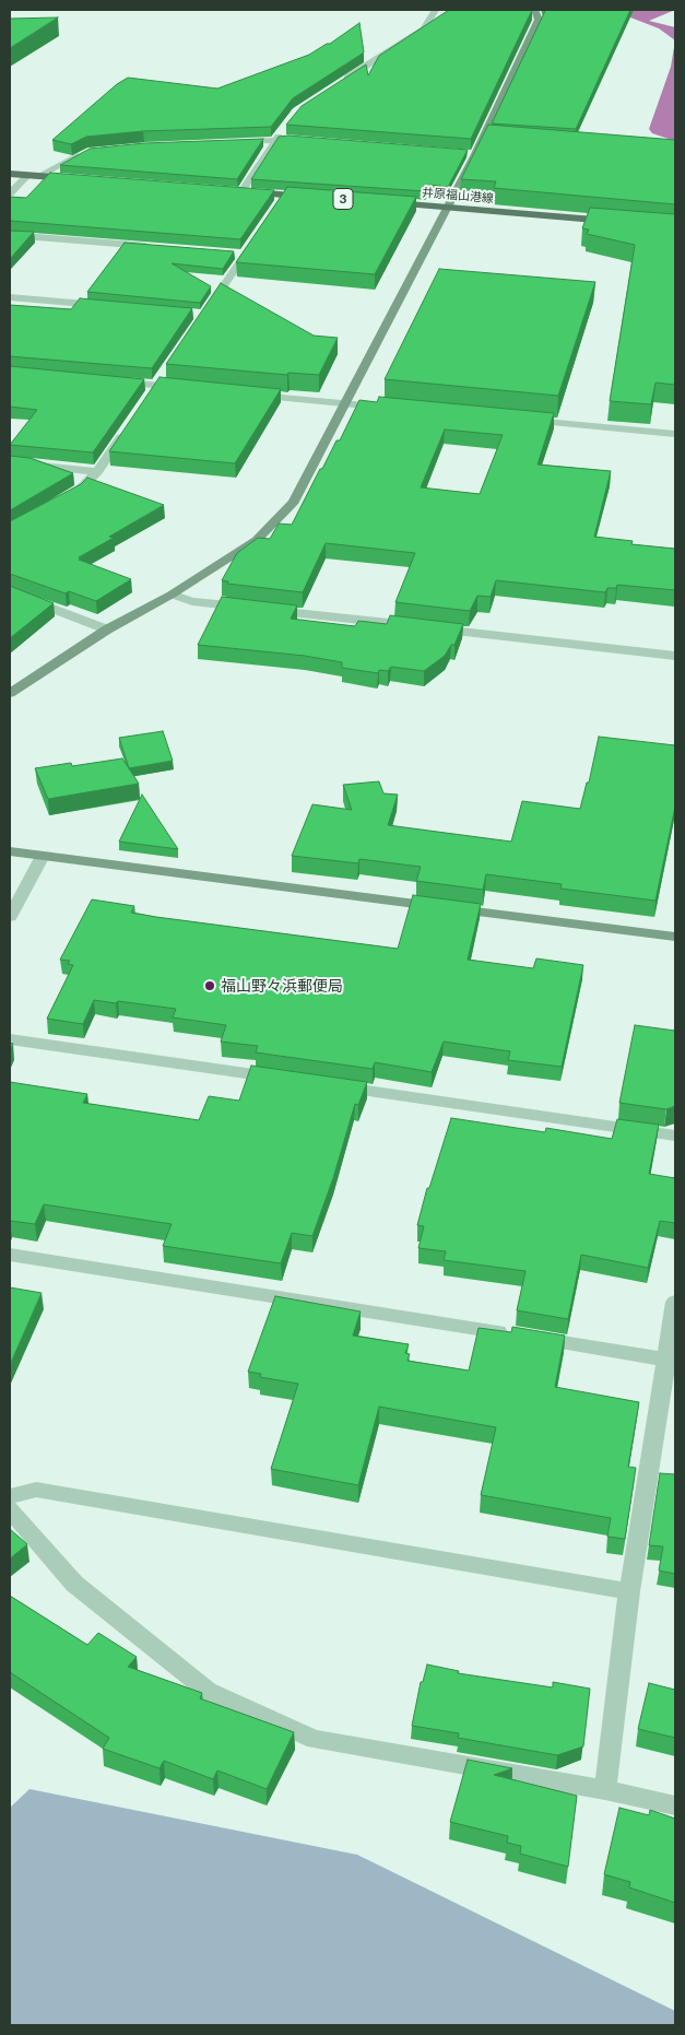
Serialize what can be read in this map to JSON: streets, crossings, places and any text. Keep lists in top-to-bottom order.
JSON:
{
  "streets": {
    "main road": ["井原福山港線", "3"]
  },
  "places": ["福山野々浜郵便局"]
}
